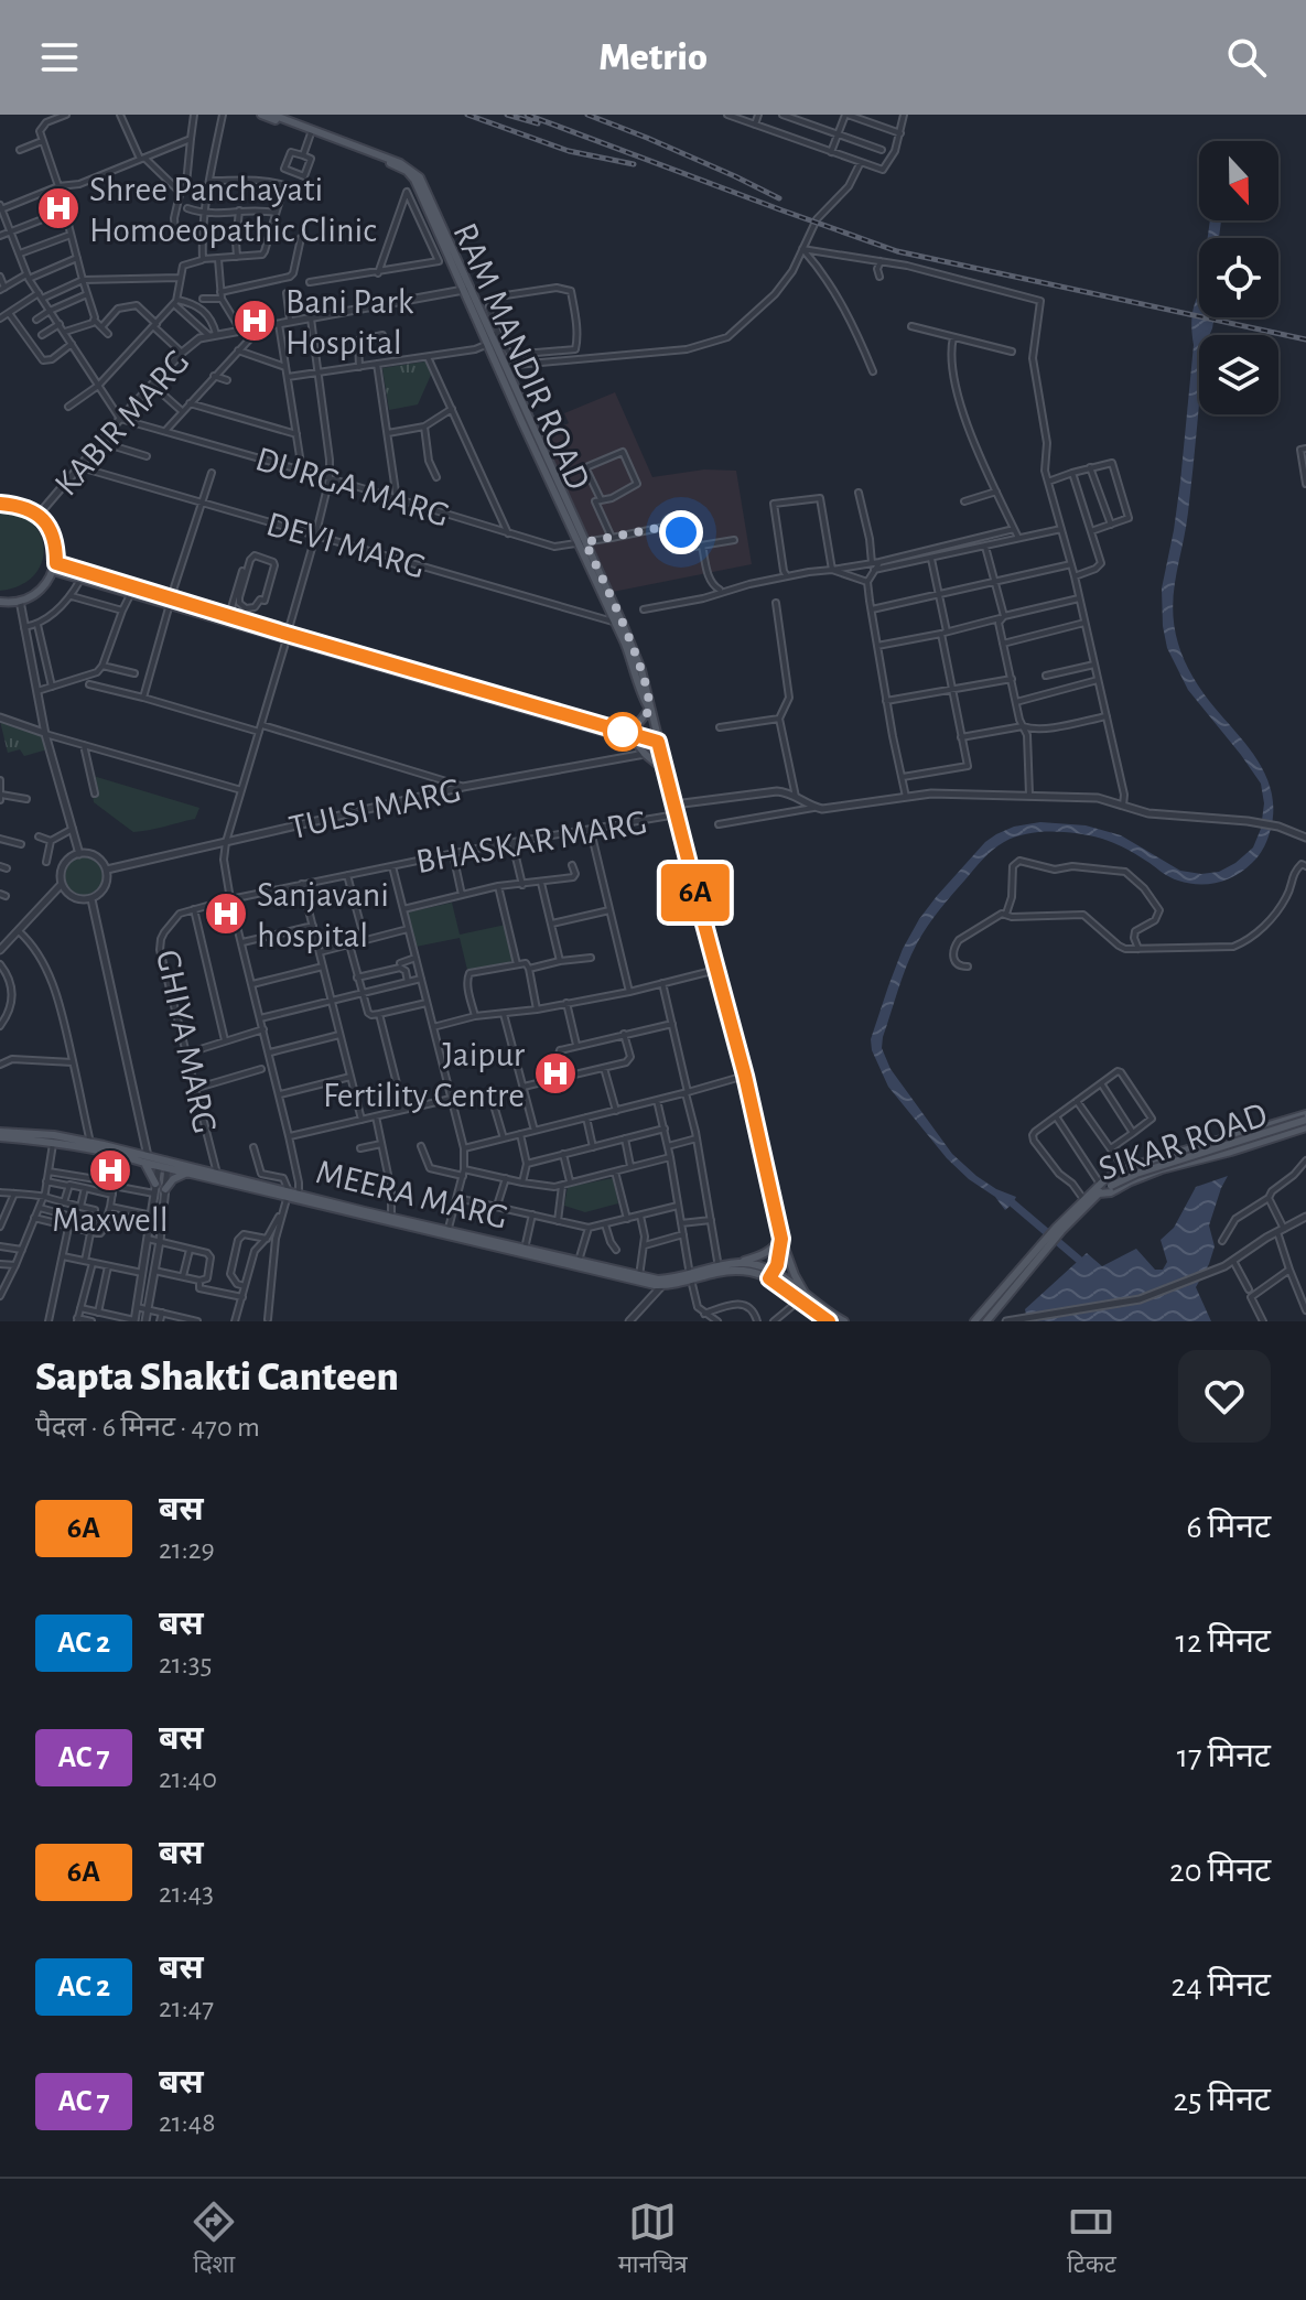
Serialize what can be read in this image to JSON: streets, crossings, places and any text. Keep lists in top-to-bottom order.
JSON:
{
  "streets": {
    "main road": ["RAM MANDIR ROAD", "SIKAR ROAD", "MEERA MARG"],
    "street": [
      "KABIR MARG",
      "DURGA MARG",
      "DEVI MARG",
      "TULSI MARG",
      "BHASKAR MARG",
      "GHIYA MARG"
    ]
  },
  "crossings": [
    ["RAM MANDIR ROAD", "KABIR MARG"],
    ["KABIR MARG", "DURGA MARG"],
    ["KABIR MARG", "DEVI MARG"],
    ["BHASKAR MARG", "GHIYA MARG"],
    ["GHIYA MARG", "MEERA MARG"]
  ],
  "places": {
    "hospital": [
      "Shree Panchayati Homoeopathic Clinic",
      "Bani Park Hospital",
      "Sanjavani hospital",
      "Jaipur Fertility Centre",
      "Maxwell"
    ]
  },
  "lines": ["bus line 6A"],
  "north": "bottom",
  "page": {
    "header": "Metrio",
    "on_map": "6A",
    "heading": ["Sapta Shakti Canteen", "पैदल · 6 मिनट · 470 m"],
    "list": [
      {
        "mark": "6A",
        "name": "बस",
        "note": "21:29",
        "value": "6 मिनट"
      },
      {
        "mark": "AC 2",
        "name": "बस",
        "note": "21:35",
        "value": "12 मिनट"
      },
      {
        "mark": "AC 7",
        "name": "बस",
        "note": "21:40",
        "value": "17 मिनट"
      },
      {
        "mark": "6A",
        "name": "बस",
        "note": "21:43",
        "value": "20 मिनट"
      },
      {
        "mark": "AC 2",
        "name": "बस",
        "note": "21:47",
        "value": "24 मिनट"
      },
      {
        "mark": "AC 7",
        "name": "बस",
        "note": "21:48",
        "value": "25 मिनट"
      }
    ],
    "tabs": ["दिशा", "मानचित्र", "टिकट"]
  }
}
